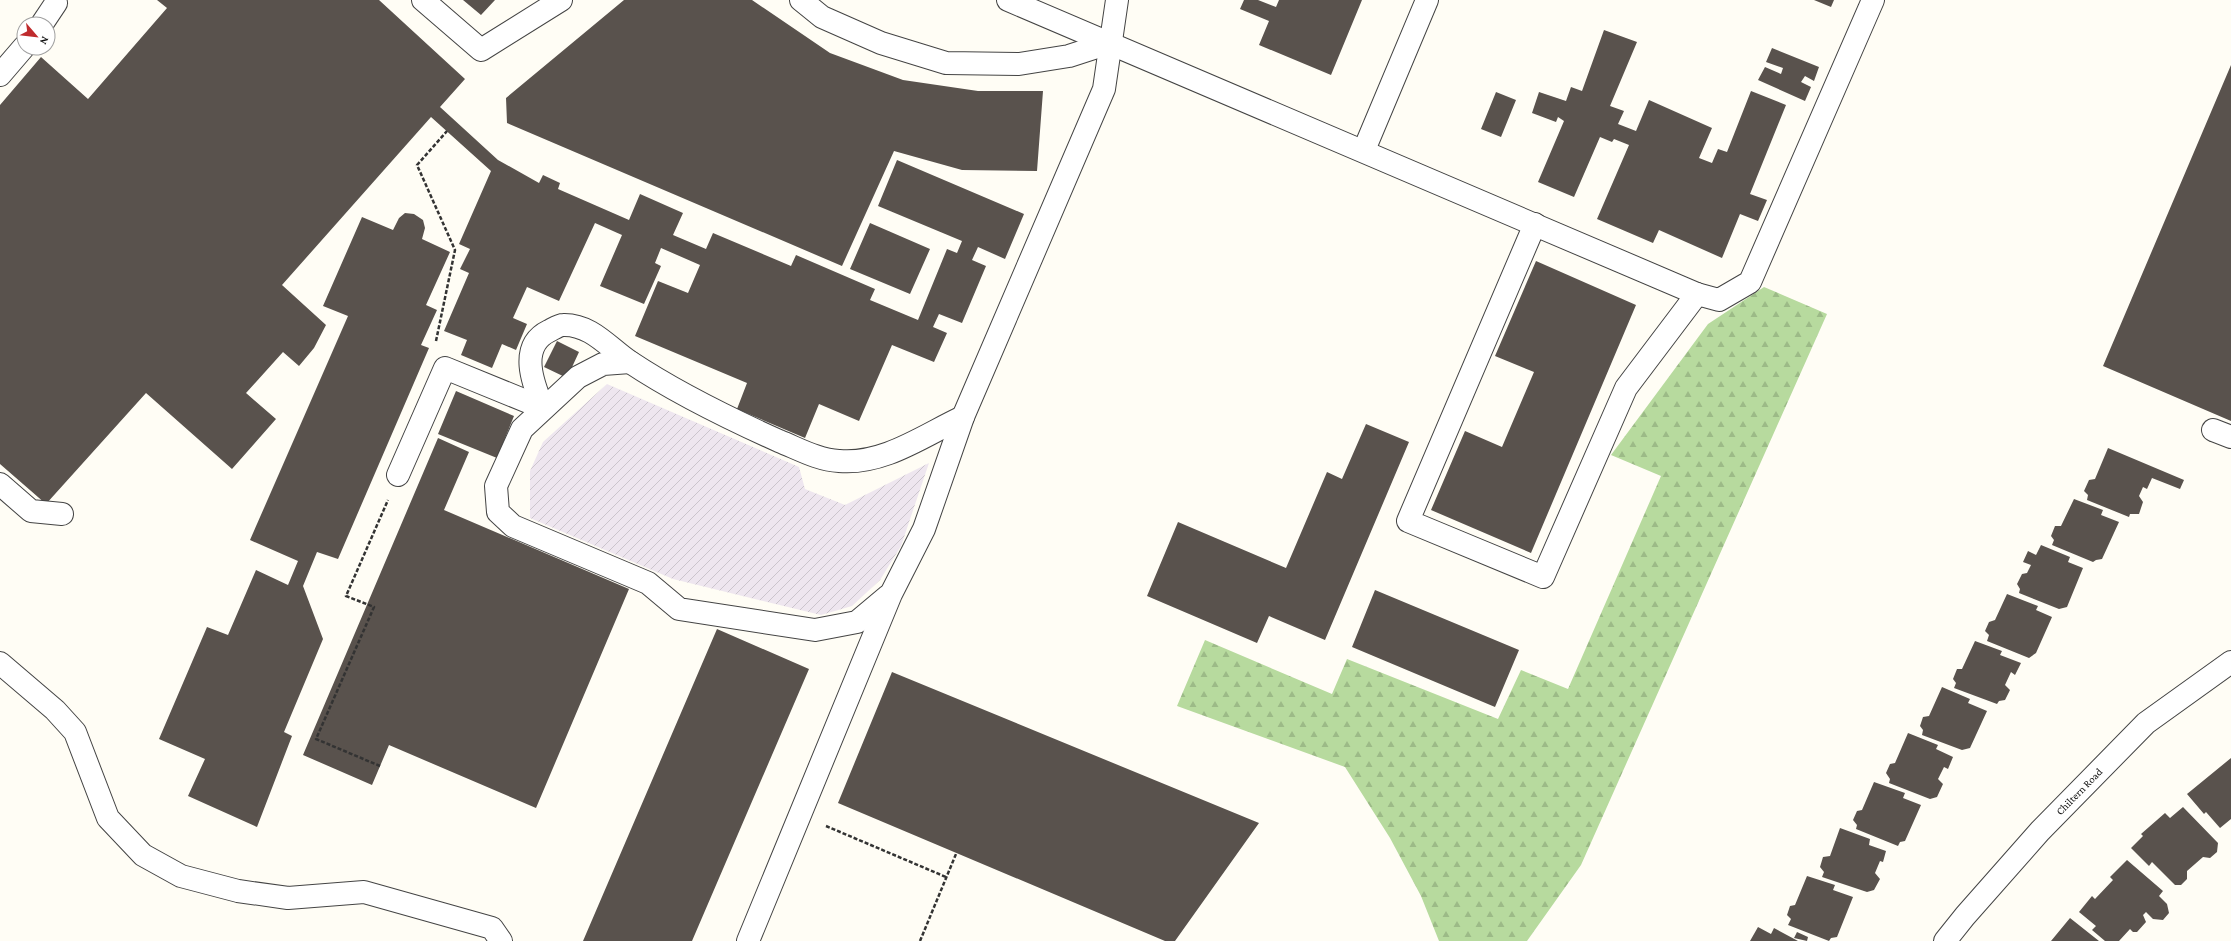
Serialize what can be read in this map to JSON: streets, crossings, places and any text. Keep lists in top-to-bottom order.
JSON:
{
  "streets": {
    "street": ["Chiltern Road"]
  },
  "north": "bottom right"
}
